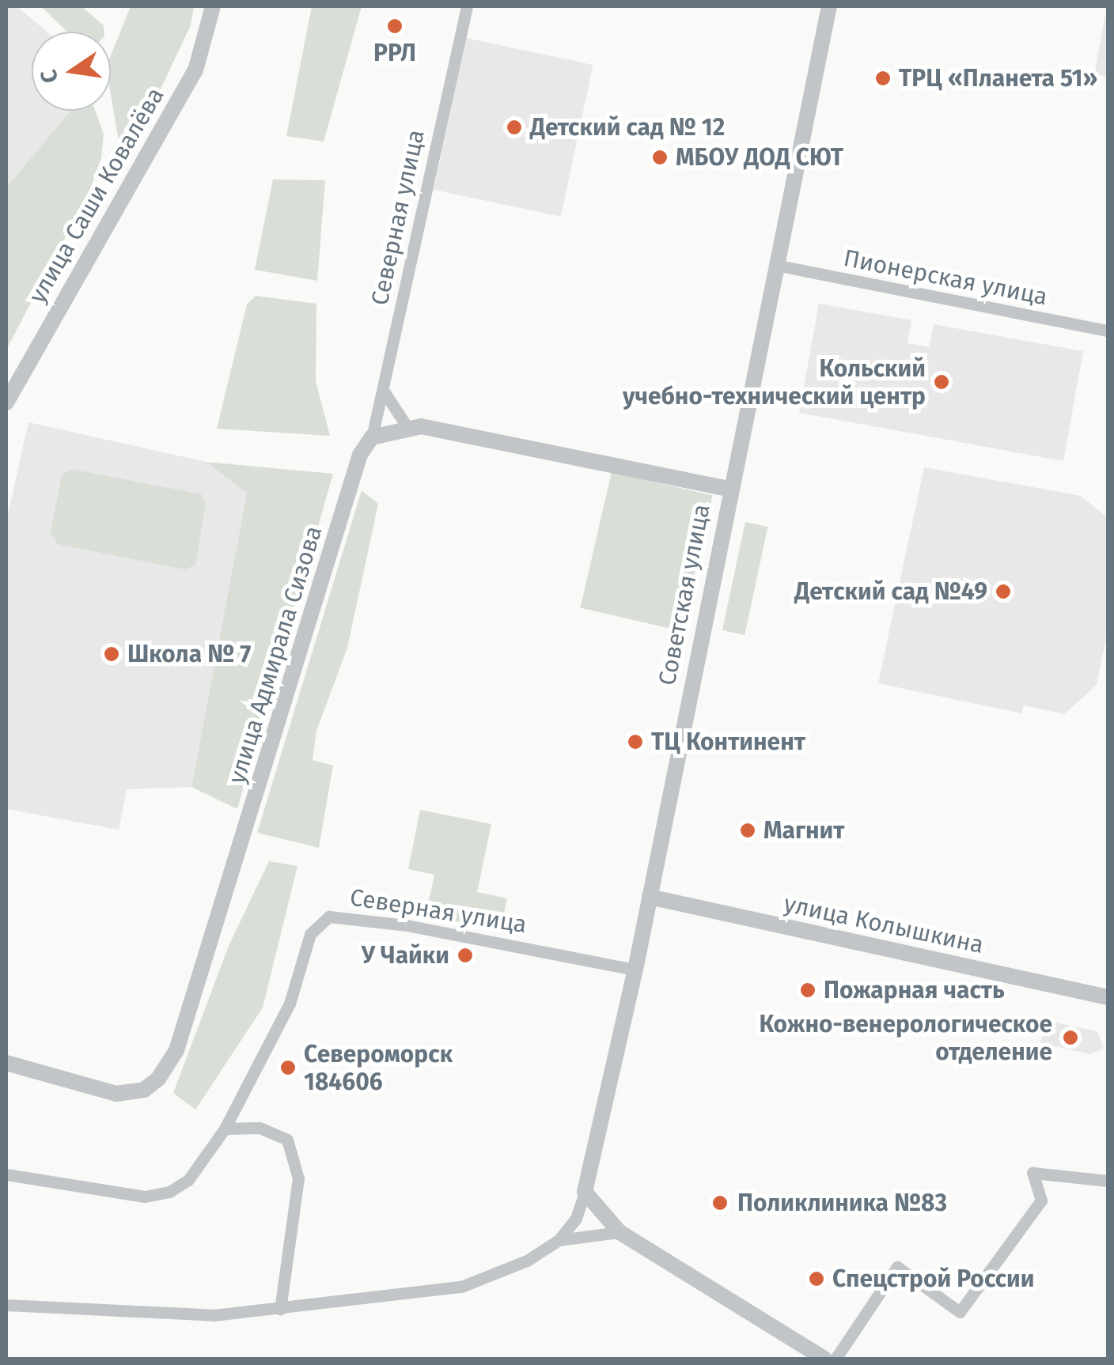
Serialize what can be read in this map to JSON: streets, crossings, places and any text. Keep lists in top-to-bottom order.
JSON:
{
  "streets": {
    "street": [
      "улица Саши Ковалёва",
      "Северная улица",
      "Пионерская улица",
      "Советская улица",
      "улица Адмирала Сизова",
      "улица Колышкина"
    ]
  },
  "crossings": [
    ["Северная улица", "Советская улица"],
    ["Северная улица", "улица Адмирала Сизова"],
    ["Пионерская улица", "Советская улица"],
    ["Советская улица", "улица Колышкина"]
  ],
  "places": [
    "РРЛ",
    "ТРЦ «Планета 51»",
    "Детский сад № 12",
    "МБОУ ДОД СЮТ",
    "Кольский учебно-технический центр",
    "Детcкий сад №49",
    "Школа № 7",
    "ТЦ Континент",
    "Магнит",
    "У Чайки",
    "Пожарная часть",
    "Кожно-венерологическое отделение",
    "Североморск 184606",
    "Поликлиника №83",
    "Спецстрой России"
  ],
  "north": "left"
}
